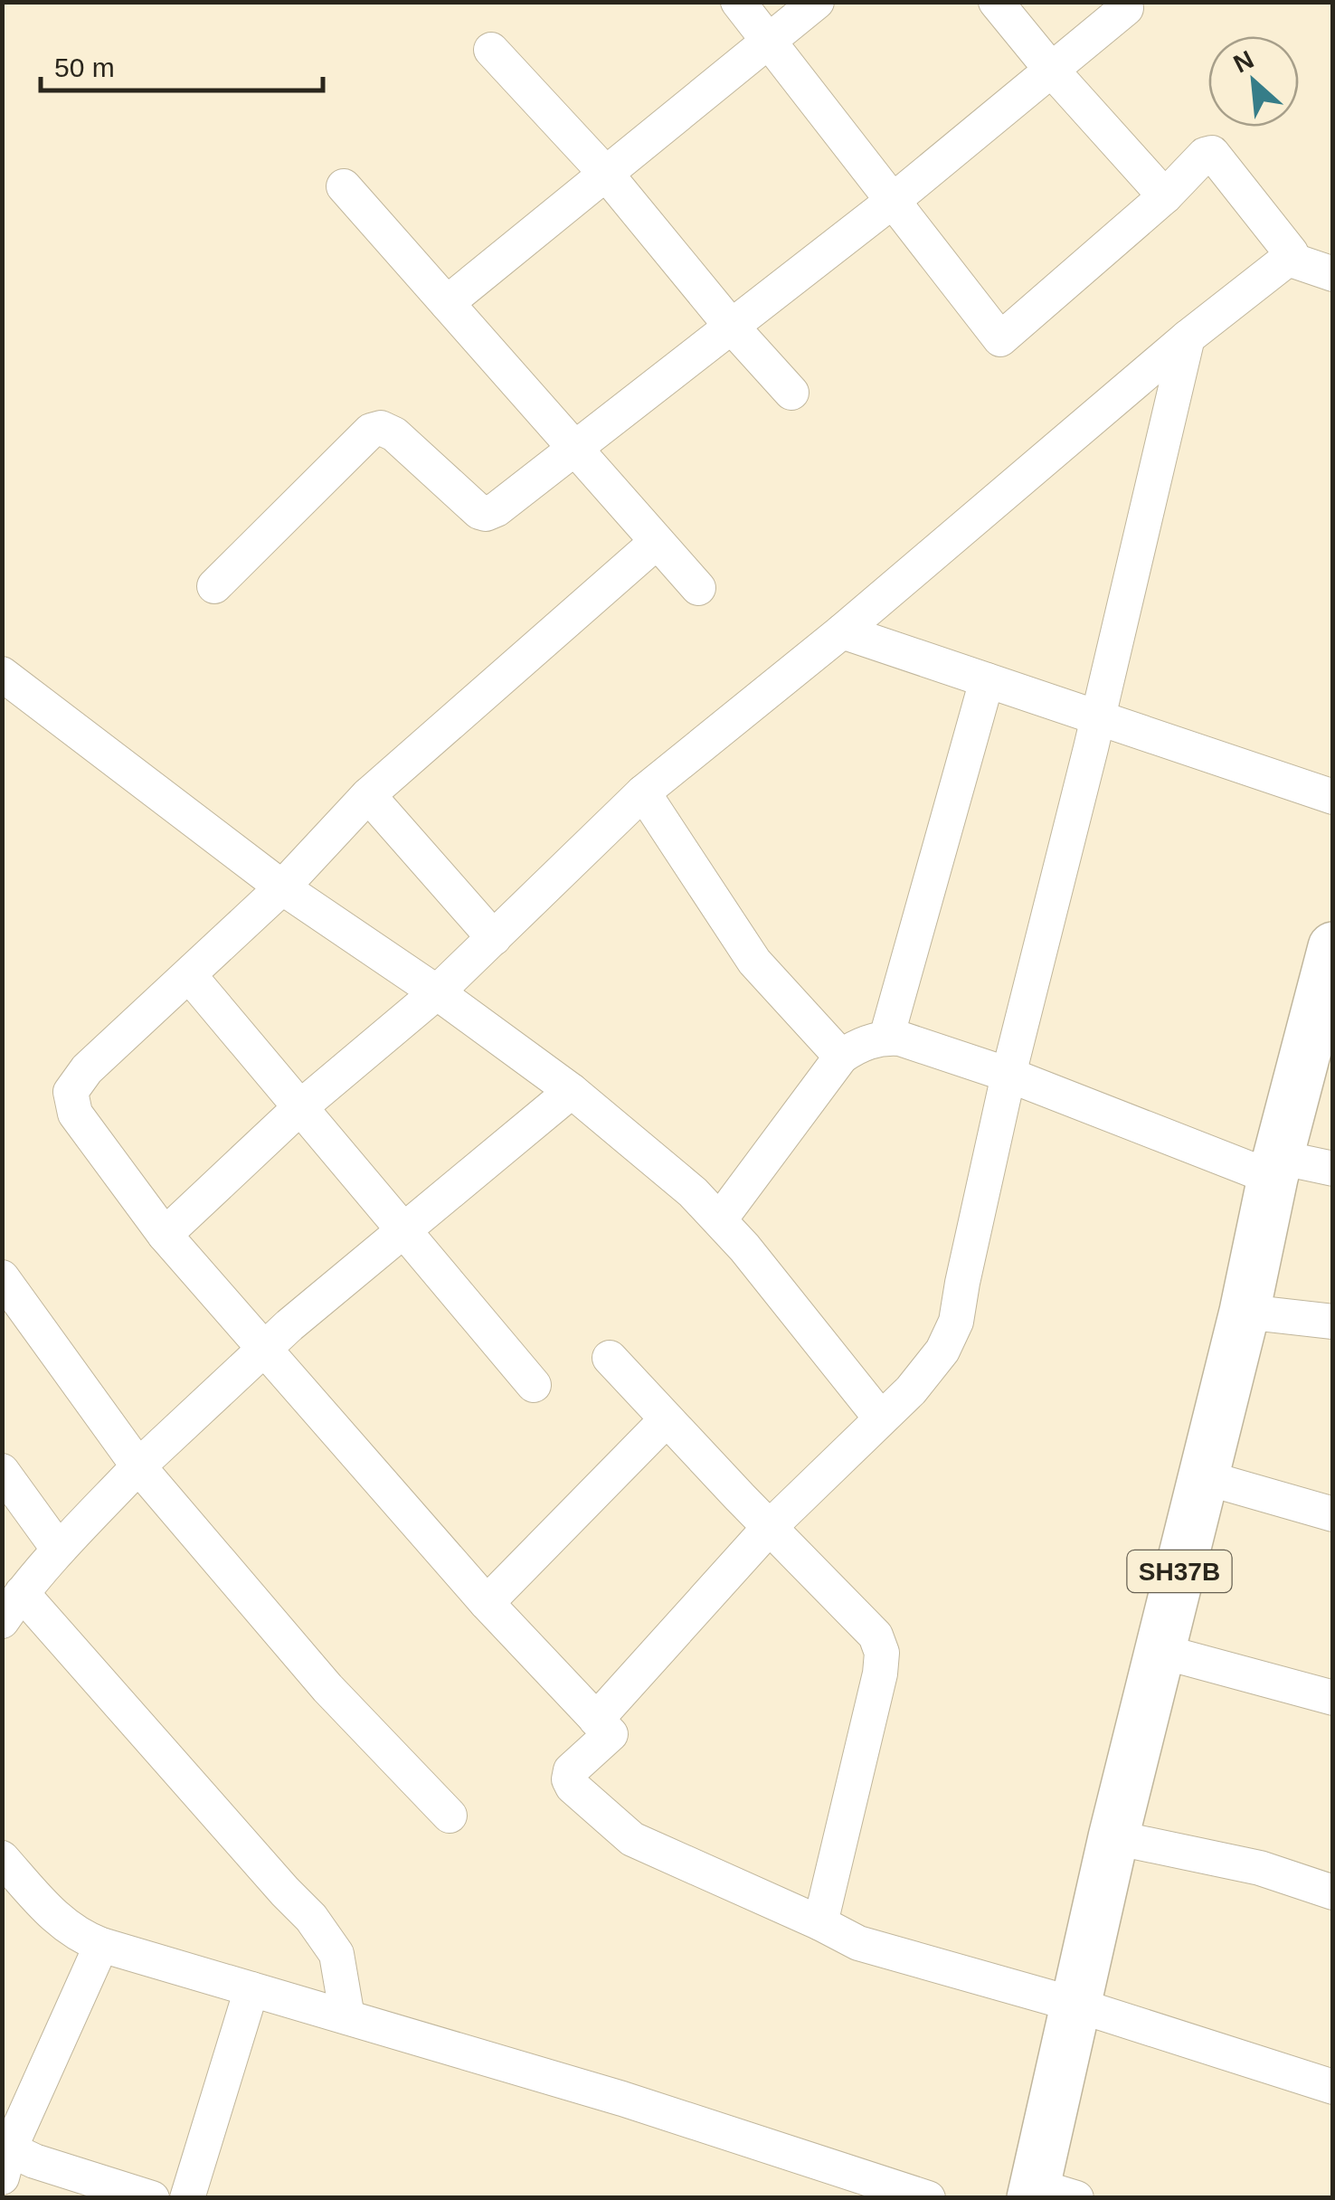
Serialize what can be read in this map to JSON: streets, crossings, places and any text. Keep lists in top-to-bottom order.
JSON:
{
  "streets": {
    "main road": ["SH37B"]
  },
  "scale_bar": "50 m",
  "north": "top left"
}
